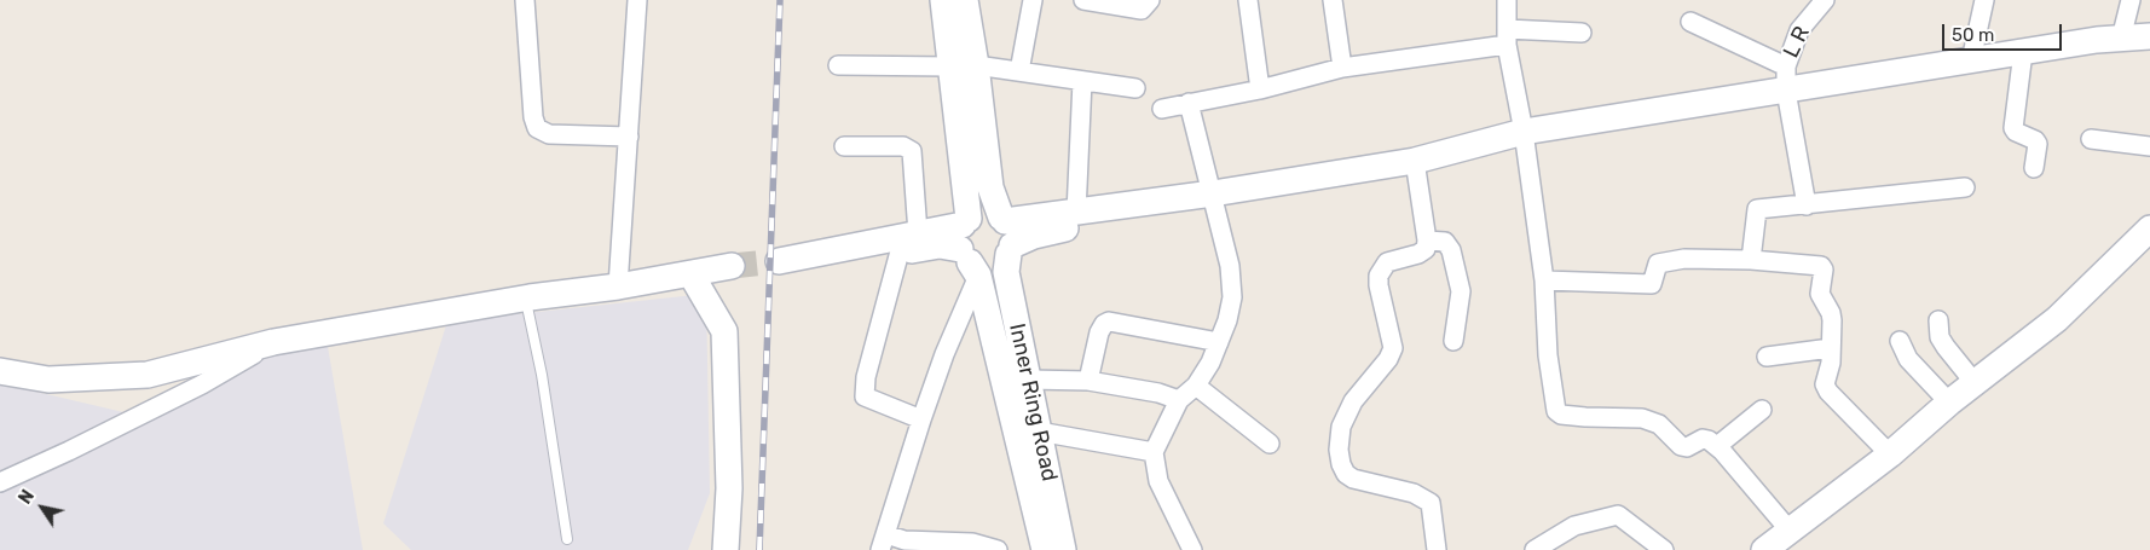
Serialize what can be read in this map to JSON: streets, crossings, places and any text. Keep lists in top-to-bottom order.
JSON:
{
  "streets": {
    "street": ["L R", "Inner Ring Road"]
  },
  "scale_bar": "50 m",
  "north": "top left"
}
